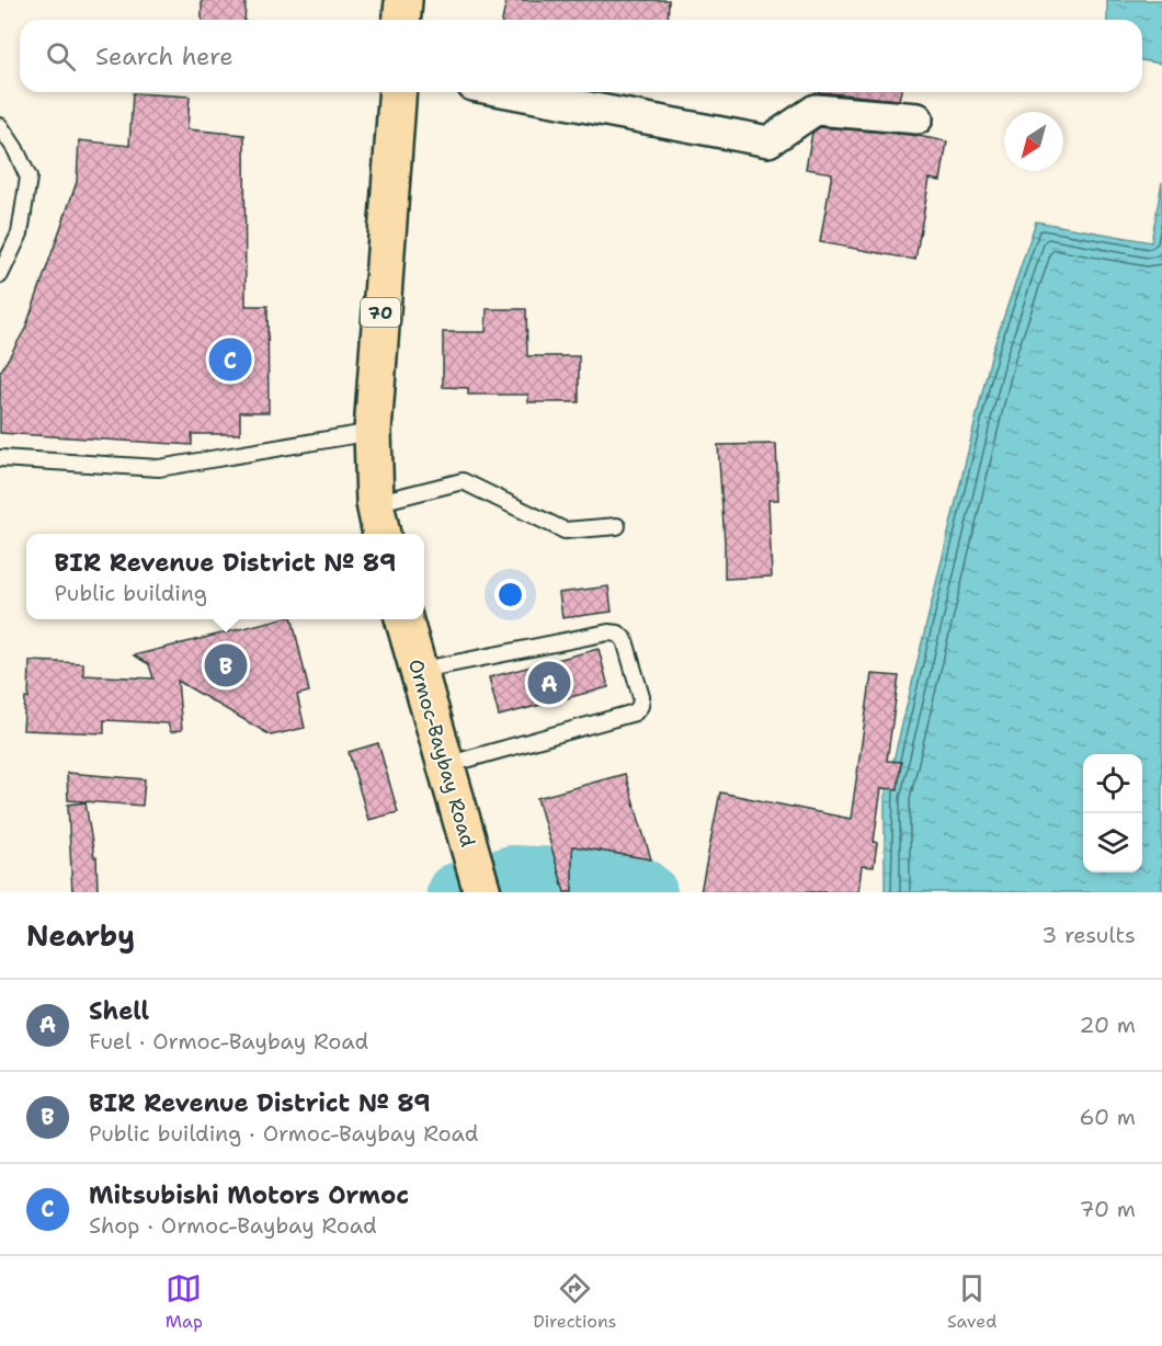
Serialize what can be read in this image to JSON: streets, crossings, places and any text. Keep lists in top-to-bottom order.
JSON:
{
  "streets": {
    "highway": ["70", "Ormoc-Baybay Road"]
  },
  "north": "bottom left",
  "page": {
    "search": "Search here",
    "pins": ["C", "B", "A"],
    "popup": ["BIR Revenue District № 89", "Public building"],
    "heading": ["Nearby", "3 results"],
    "list": [
      {
        "mark": "A",
        "name": "Shell",
        "note": "Fuel · Ormoc-Baybay Road",
        "value": "20 m"
      },
      {
        "mark": "B",
        "name": "BIR Revenue District № 89",
        "note": "Public building · Ormoc-Baybay Road",
        "value": "60 m"
      },
      {
        "mark": "C",
        "name": "Mitsubishi Motors Ormoc",
        "note": "Shop · Ormoc-Baybay Road",
        "value": "70 m"
      }
    ],
    "nav": ["Map", "Directions", "Saved"]
  }
}
